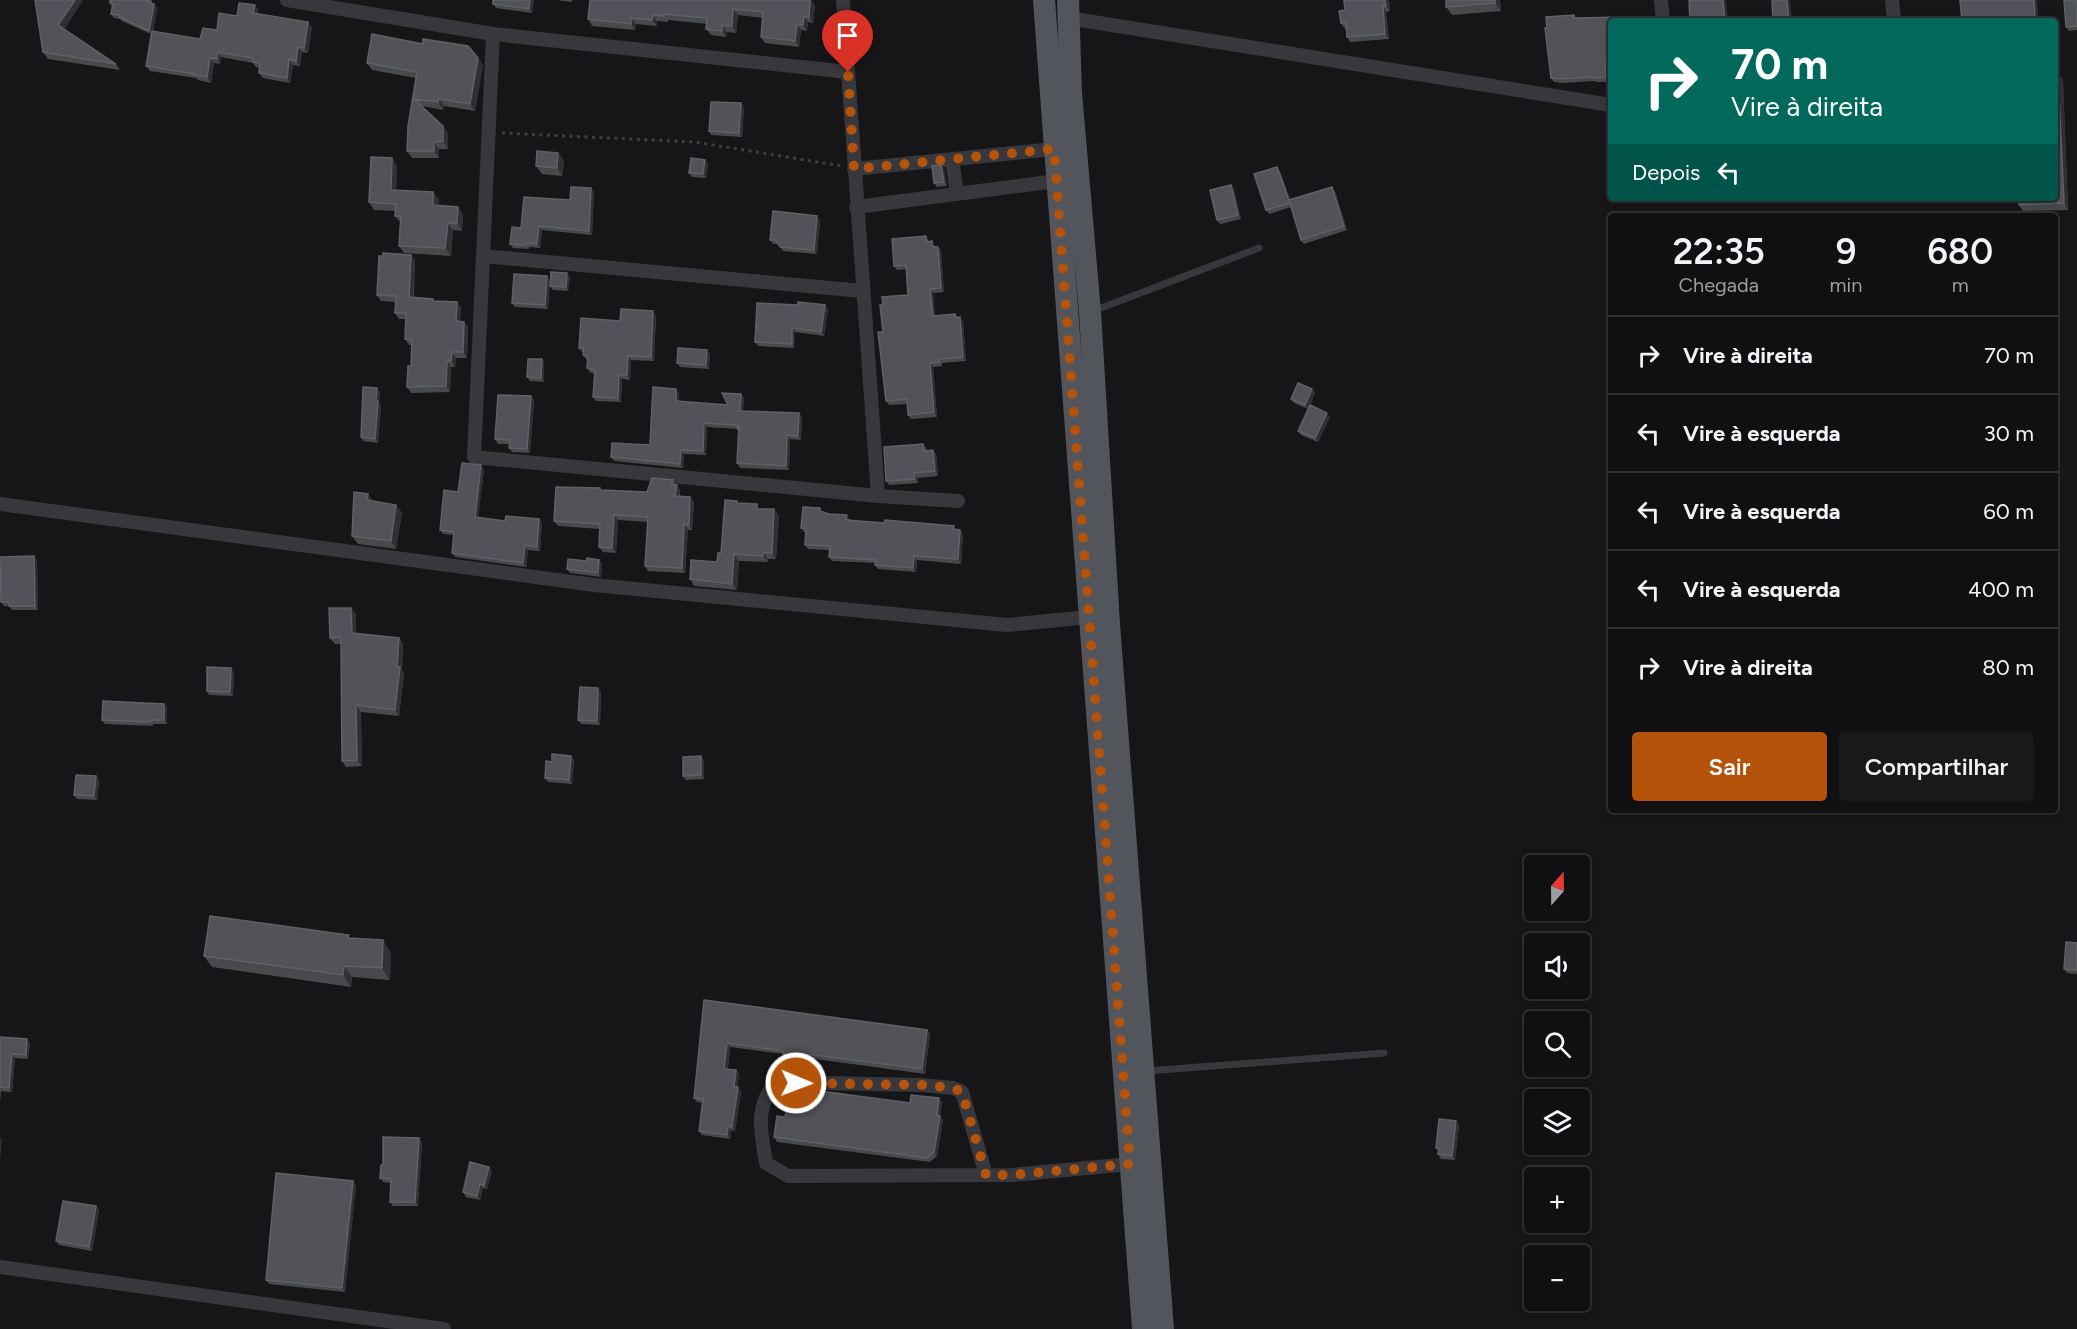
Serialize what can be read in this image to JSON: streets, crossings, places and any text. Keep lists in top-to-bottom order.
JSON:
{
  "north": "top",
  "page": {
    "turn": ["70 m", "Vire à direita"],
    "then": "Depois",
    "eta": [
      "22:35",
      "Chegada",
      "9",
      "min",
      "680",
      "m"
    ],
    "list": [
      {
        "name": "Vire à direita",
        "value": "70 m"
      },
      {
        "name": "Vire à esquerda",
        "value": "30 m"
      },
      {
        "name": "Vire à esquerda",
        "value": "60 m"
      },
      {
        "name": "Vire à esquerda",
        "value": "400 m"
      },
      {
        "name": "Vire à direita",
        "value": "80 m"
      }
    ],
    "buttons": ["Sair", "Compartilhar"],
    "map_buttons": ["+", "−"]
  }
}
